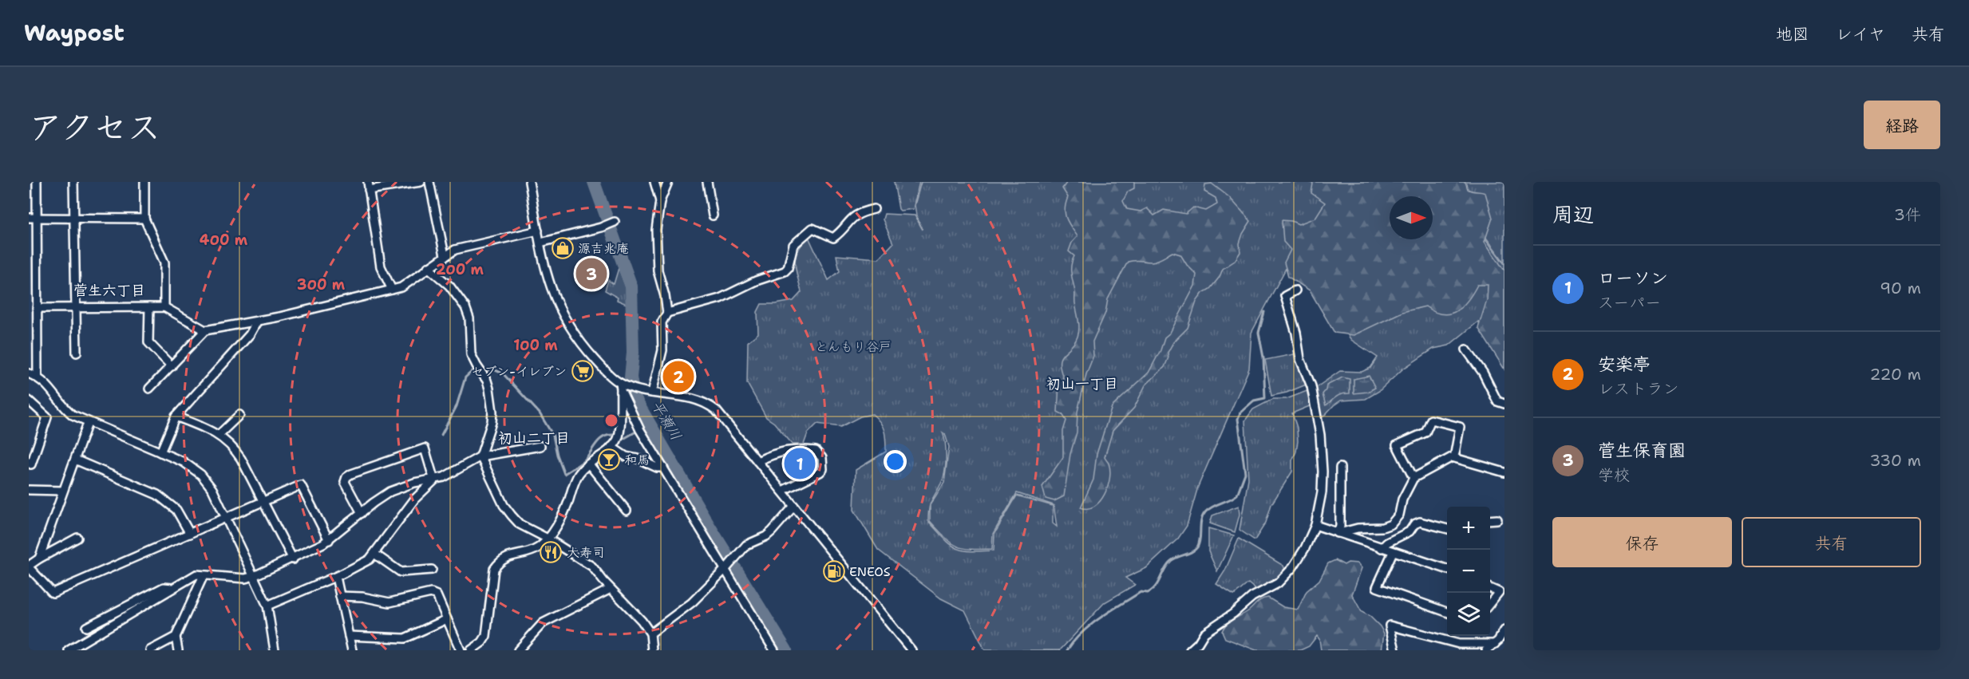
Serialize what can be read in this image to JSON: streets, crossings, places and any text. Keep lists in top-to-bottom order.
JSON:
{
  "districts": ["菅生六丁目", "初山一丁目", "初山二丁目"],
  "water": ["平瀬川"],
  "parks": ["とんもり谷戸"],
  "places": {
    "shop": ["源吉兆庵"],
    "supermarket": ["セブン-イレブン"],
    "bar": ["和馬"],
    "restaurant": ["大寿司"],
    "fuel station": ["ENEOS"]
  },
  "north": "right",
  "page": {
    "header": "Waypost",
    "nav": ["地図", "レイヤ", "共有"],
    "title": "アクセス",
    "buttons": [
      "経路",
      ["保存", "共有"]
    ],
    "heading": ["周辺", "3件"],
    "list": [
      {
        "mark": "1",
        "name": "ローソン",
        "note": "スーパー",
        "value": "90 m"
      },
      {
        "mark": "2",
        "name": "安楽亭",
        "note": "レストラン",
        "value": "220 m"
      },
      {
        "mark": "3",
        "name": "菅生保育園",
        "note": "学校",
        "value": "330 m"
      }
    ],
    "pins": ["3", "2", "1"],
    "map_buttons": ["+", "−"]
  },
  "rings": [
    "400 m",
    "200 m",
    "300 m",
    "100 m"
  ]
}
